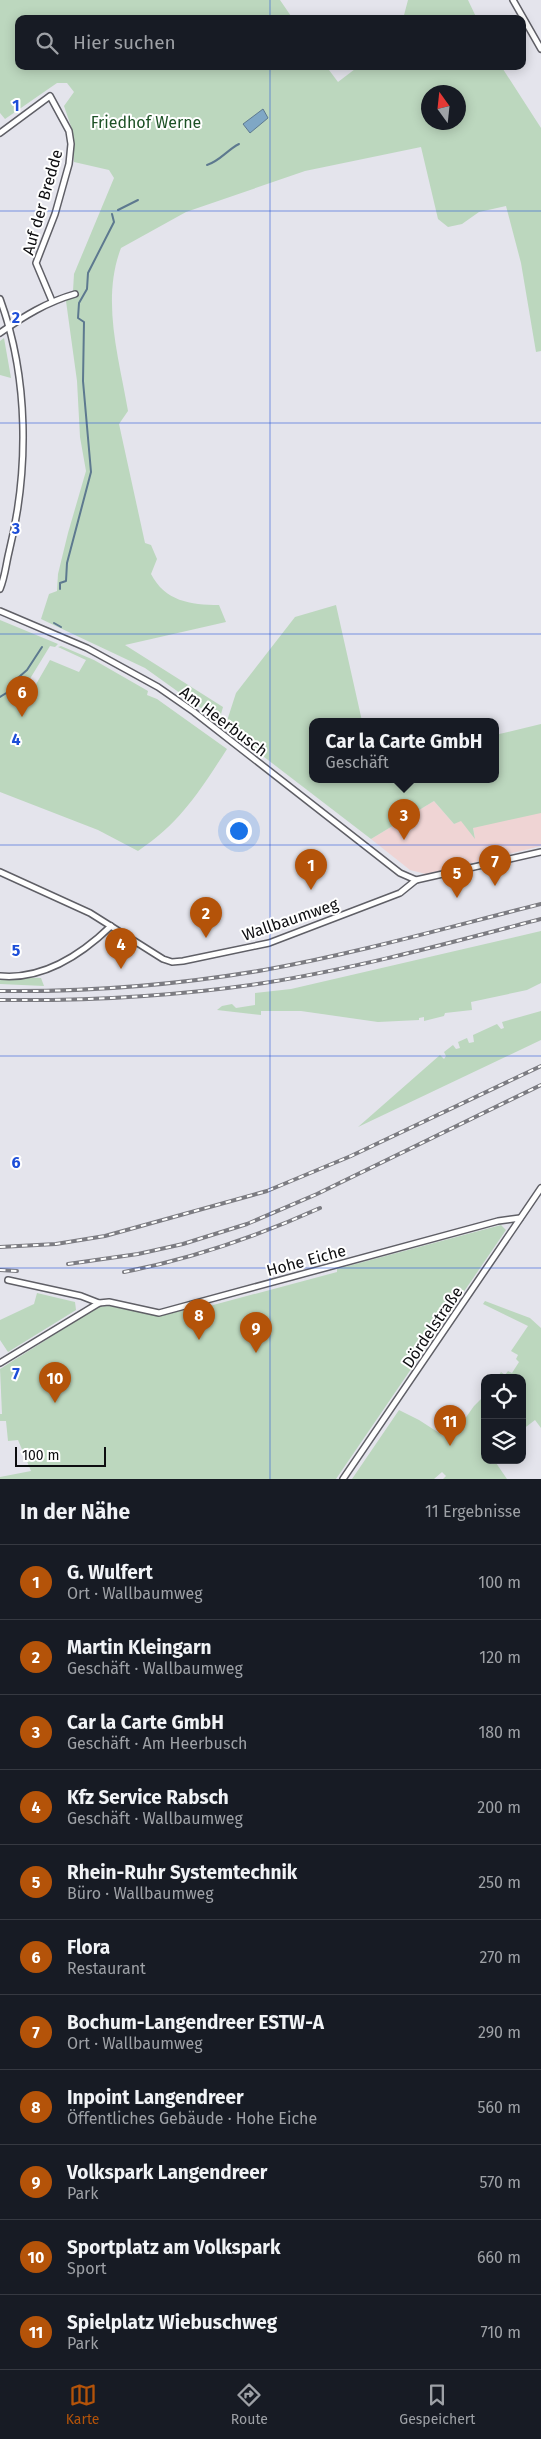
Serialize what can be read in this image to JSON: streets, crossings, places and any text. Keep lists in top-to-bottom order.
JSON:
{
  "streets": {
    "street": [
      "Auf der Bredde",
      "Am Heerbusch",
      "Wallbaumweg",
      "Hohe Eiche",
      "Dördelstraße"
    ]
  },
  "crossings": [
    ["Am Heerbusch", "Wallbaumweg"],
    ["Hohe Eiche", "Dördelstraße"]
  ],
  "parks": ["Friedhof Werne"],
  "scale_bar": "100 m",
  "north": "top",
  "page": {
    "search": "Hier suchen",
    "pins": [
      "6",
      "3",
      "7",
      "1",
      "5",
      "2",
      "4",
      "8",
      "9",
      "10",
      "11"
    ],
    "popup": ["Car la Carte GmbH", "Geschäft"],
    "scale": "100 m",
    "heading": ["In der Nähe", "11 Ergebnisse"],
    "list": [
      {
        "mark": "1",
        "name": "G. Wulfert",
        "note": "Ort · Wallbaumweg",
        "value": "100 m"
      },
      {
        "mark": "2",
        "name": "Martin Kleingarn",
        "note": "Geschäft · Wallbaumweg",
        "value": "120 m"
      },
      {
        "mark": "3",
        "name": "Car la Carte GmbH",
        "note": "Geschäft · Am Heerbusch",
        "value": "180 m"
      },
      {
        "mark": "4",
        "name": "Kfz Service Rabsch",
        "note": "Geschäft · Wallbaumweg",
        "value": "200 m"
      },
      {
        "mark": "5",
        "name": "Rhein-Ruhr Systemtechnik",
        "note": "Büro · Wallbaumweg",
        "value": "250 m"
      },
      {
        "mark": "6",
        "name": "Flora",
        "note": "Restaurant",
        "value": "270 m"
      },
      {
        "mark": "7",
        "name": "Bochum-Langendreer ESTW-A",
        "note": "Ort · Wallbaumweg",
        "value": "290 m"
      },
      {
        "mark": "8",
        "name": "Inpoint Langendreer",
        "note": "Öffentliches Gebäude · Hohe Eiche",
        "value": "560 m"
      },
      {
        "mark": "9",
        "name": "Volkspark Langendreer",
        "note": "Park",
        "value": "570 m"
      },
      {
        "mark": "10",
        "name": "Sportplatz am Volkspark",
        "note": "Sport",
        "value": "660 m"
      },
      {
        "mark": "11",
        "name": "Spielplatz Wiebuschweg",
        "note": "Park",
        "value": "710 m"
      }
    ],
    "nav": ["Karte", "Route", "Gespeichert"]
  },
  "grid": {
    "rows": [
      "1",
      "2",
      "3",
      "4",
      "5",
      "6",
      "7"
    ]
  }
}
